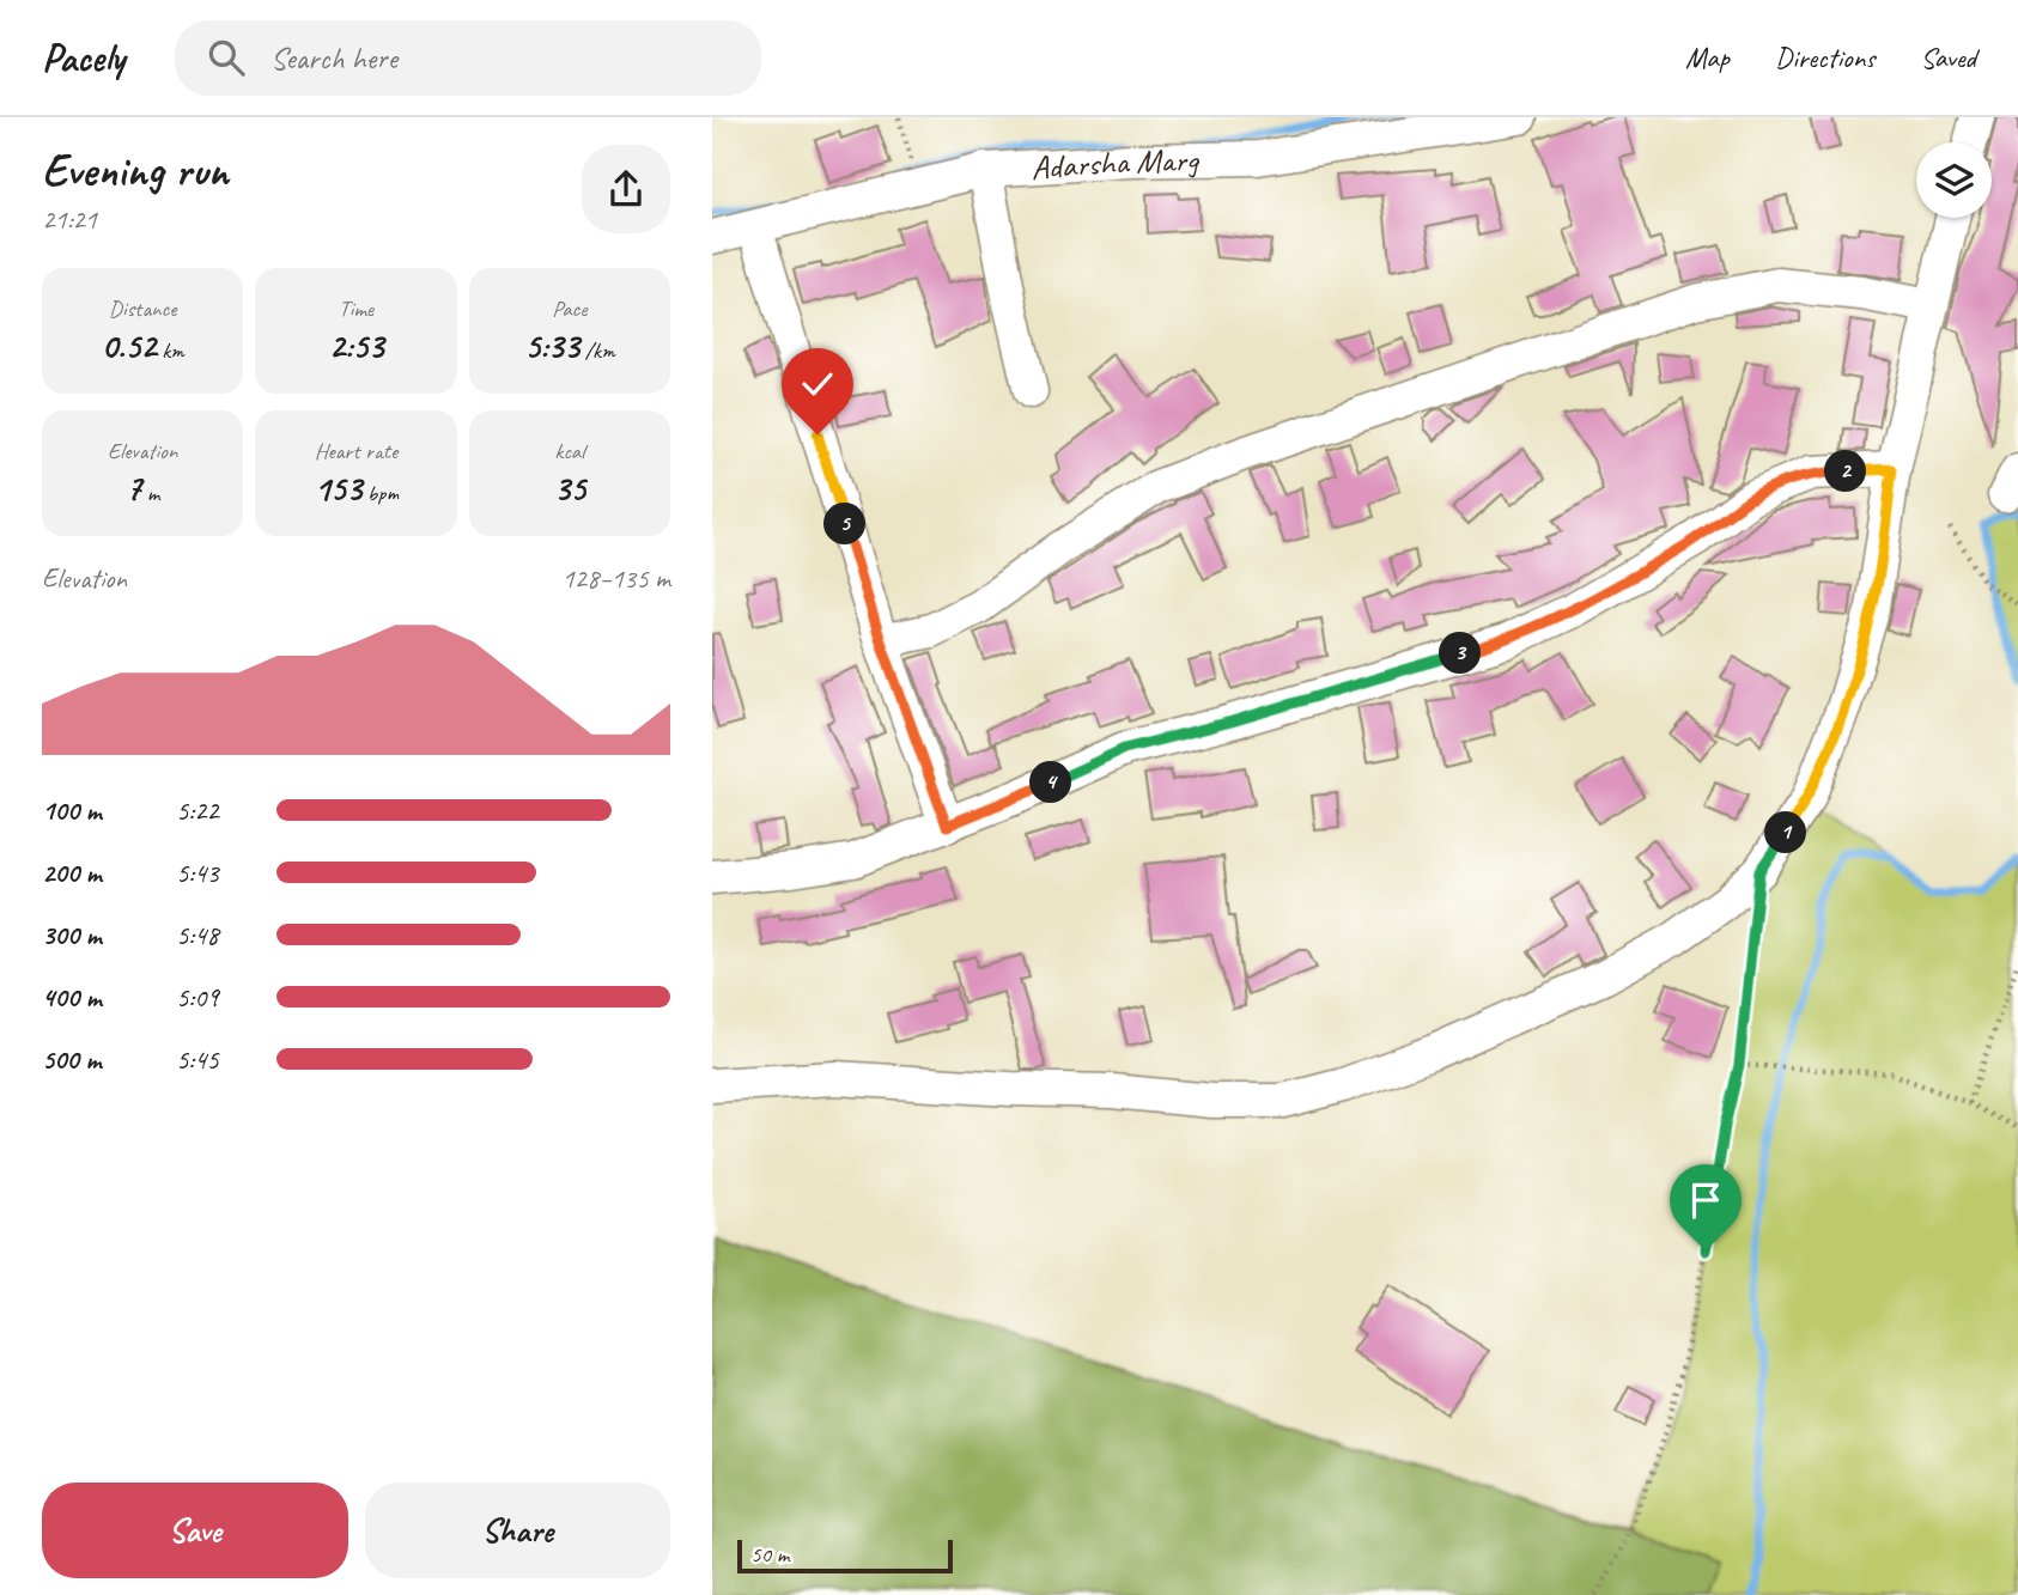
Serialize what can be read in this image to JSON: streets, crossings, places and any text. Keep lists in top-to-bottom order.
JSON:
{
  "streets": {
    "street": ["Adarsha Marg"]
  },
  "scale_bar": "50 m",
  "page": {
    "header": "Pacely",
    "search": "Search here",
    "nav": ["Map", "Directions", "Saved"],
    "heading": ["Evening run", "21:21"],
    "stats": [
      ["Distance", "0.52 km"],
      ["Time", "2:53"],
      ["Pace", "5:33 /km"],
      ["Elevation", "7 m"],
      ["Heart rate", "153 bpm"],
      ["kcal", "35"]
    ],
    "pins": [
      "2",
      "5",
      "3",
      "4",
      "1"
    ],
    "chart": ["Elevation", "128–135 m"],
    "list": [
      {
        "name": "100 m",
        "note": "5:22"
      },
      {
        "name": "200 m",
        "note": "5:43"
      },
      {
        "name": "300 m",
        "note": "5:48"
      },
      {
        "name": "400 m",
        "note": "5:09"
      },
      {
        "name": "500 m",
        "note": "5:45"
      }
    ],
    "buttons": ["Save", "Share"],
    "scale": "50 m"
  }
}
